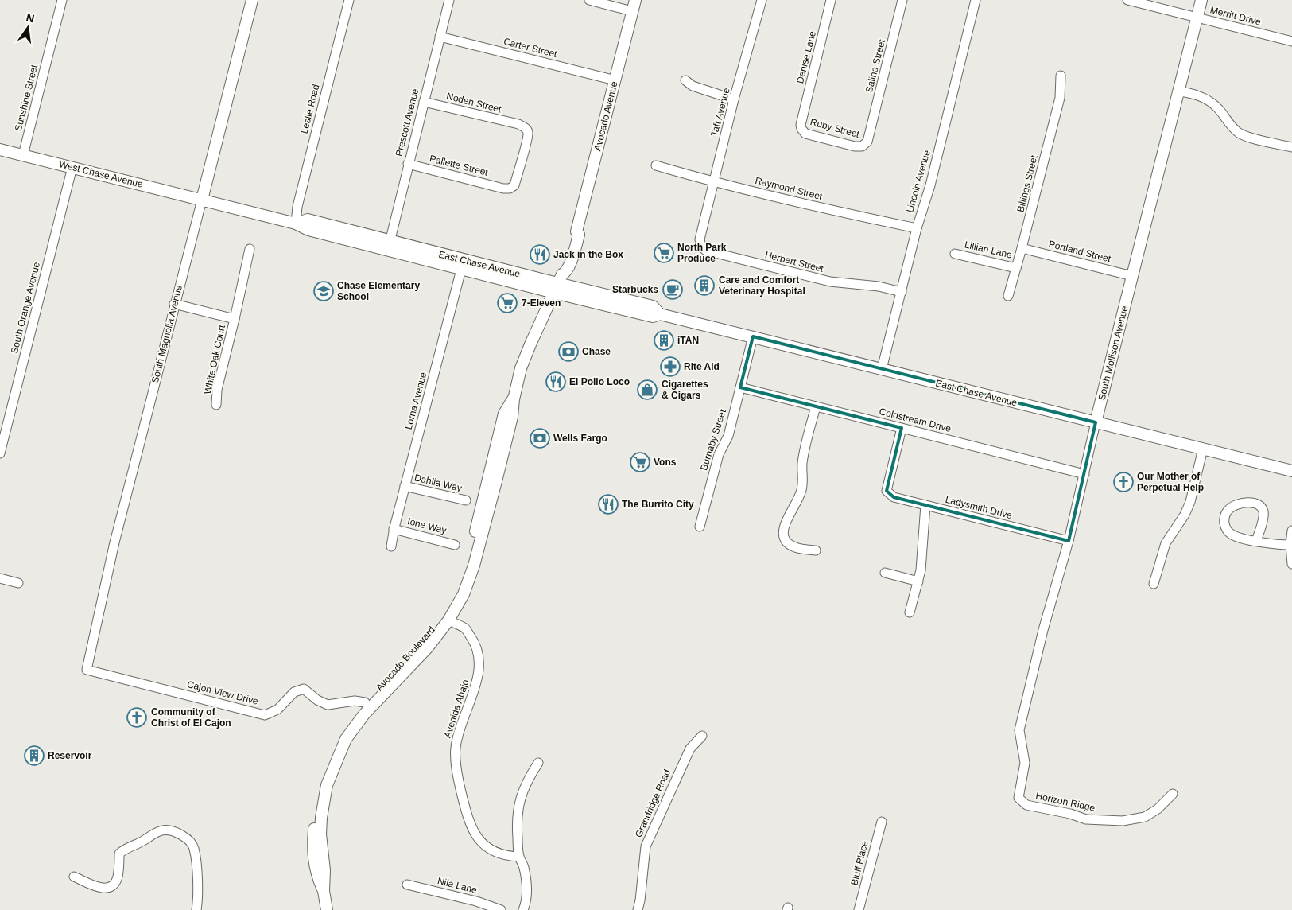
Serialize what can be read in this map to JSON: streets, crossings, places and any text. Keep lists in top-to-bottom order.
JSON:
{
  "streets": {
    "main road": [
      "Avocado Avenue",
      "West Chase Avenue",
      "East Chase Avenue",
      "South Magnolia Avenue",
      "South Mollison Avenue",
      "Avocado Boulevard"
    ],
    "street": [
      "Merritt Drive",
      "Carter Street",
      "Denise Lane",
      "Salina Street",
      "Sunshine Street",
      "Noden Street",
      "Leslie Road",
      "Taft Avenue",
      "Prescott Avenue",
      "Ruby Street",
      "Pallette Street",
      "Lincoln Avenue",
      "Billings Street",
      "Raymond Street",
      "Lillian Lane",
      "Portland Street",
      "Herbert Street",
      "South Orange Avenue",
      "White Oak Court",
      "Lorna Avenue",
      "Coldstream Drive",
      "Burnaby Street",
      "Dahlia Way",
      "Ladysmith Drive",
      "Ione Way",
      "Cajon View Drive",
      "Avenida Abajo",
      "Horizon Ridge",
      "Grandridge Road",
      "Bluff Place",
      "Nila Lane"
    ]
  },
  "crossings": [
    ["Merritt Drive", "South Mollison Avenue"],
    ["Carter Street", "Avocado Avenue"],
    ["Carter Street", "Prescott Avenue"],
    ["Denise Lane", "Ruby Street"],
    ["Salina Street", "Ruby Street"],
    ["Sunshine Street", "West Chase Avenue"],
    ["Noden Street", "Prescott Avenue"],
    ["Noden Street", "Pallette Street"],
    ["Leslie Road", "East Chase Avenue"],
    ["Taft Avenue", "Raymond Street"],
    ["Taft Avenue", "Herbert Street"],
    ["Avocado Avenue", "East Chase Avenue"],
    ["Avocado Avenue", "Avocado Boulevard"],
    ["Prescott Avenue", "Pallette Street"],
    ["Prescott Avenue", "East Chase Avenue"],
    ["West Chase Avenue", "East Chase Avenue"],
    ["West Chase Avenue", "South Orange Avenue"],
    ["West Chase Avenue", "South Magnolia Avenue"],
    ["Lincoln Avenue", "Raymond Street"],
    ["Lincoln Avenue", "Herbert Street"],
    ["Lincoln Avenue", "East Chase Avenue"],
    ["Billings Street", "Lillian Lane"],
    ["Billings Street", "Portland Street"],
    ["Portland Street", "South Mollison Avenue"],
    ["East Chase Avenue", "South Magnolia Avenue"],
    ["East Chase Avenue", "South Mollison Avenue"],
    ["East Chase Avenue", "Lorna Avenue"],
    ["East Chase Avenue", "Burnaby Street"],
    ["East Chase Avenue", "Avocado Boulevard"],
    ["South Magnolia Avenue", "White Oak Court"],
    ["South Magnolia Avenue", "Cajon View Drive"],
    ["South Mollison Avenue", "Coldstream Drive"],
    ["South Mollison Avenue", "Ladysmith Drive"],
    ["South Mollison Avenue", "Horizon Ridge"],
    ["Lorna Avenue", "Dahlia Way"],
    ["Lorna Avenue", "Ione Way"],
    ["Coldstream Drive", "Burnaby Street"],
    ["Coldstream Drive", "Ladysmith Drive"],
    ["Avocado Boulevard", "Cajon View Drive"],
    ["Avocado Boulevard", "Avenida Abajo"]
  ],
  "places": {
    "supermarket": ["North Park Produce", "7-Eleven", "Vons"],
    "restaurant": ["Jack in the Box", "El Pollo Loco", "The Burrito City"],
    "building": ["Care and Comfort Veterinary Hospital", "iTAN", "Reservoir"],
    "cafe": ["Starbucks"],
    "school or university": ["Chase Elementary School"],
    "bank": ["Chase", "Wells Fargo"],
    "pharmacy": ["Rite Aid"],
    "shop": ["Cigarettes & Cigars"],
    "church": ["Our Mother of Perpetual Help", "Community of Christ of El Cajon"]
  },
  "north": "top"
}
